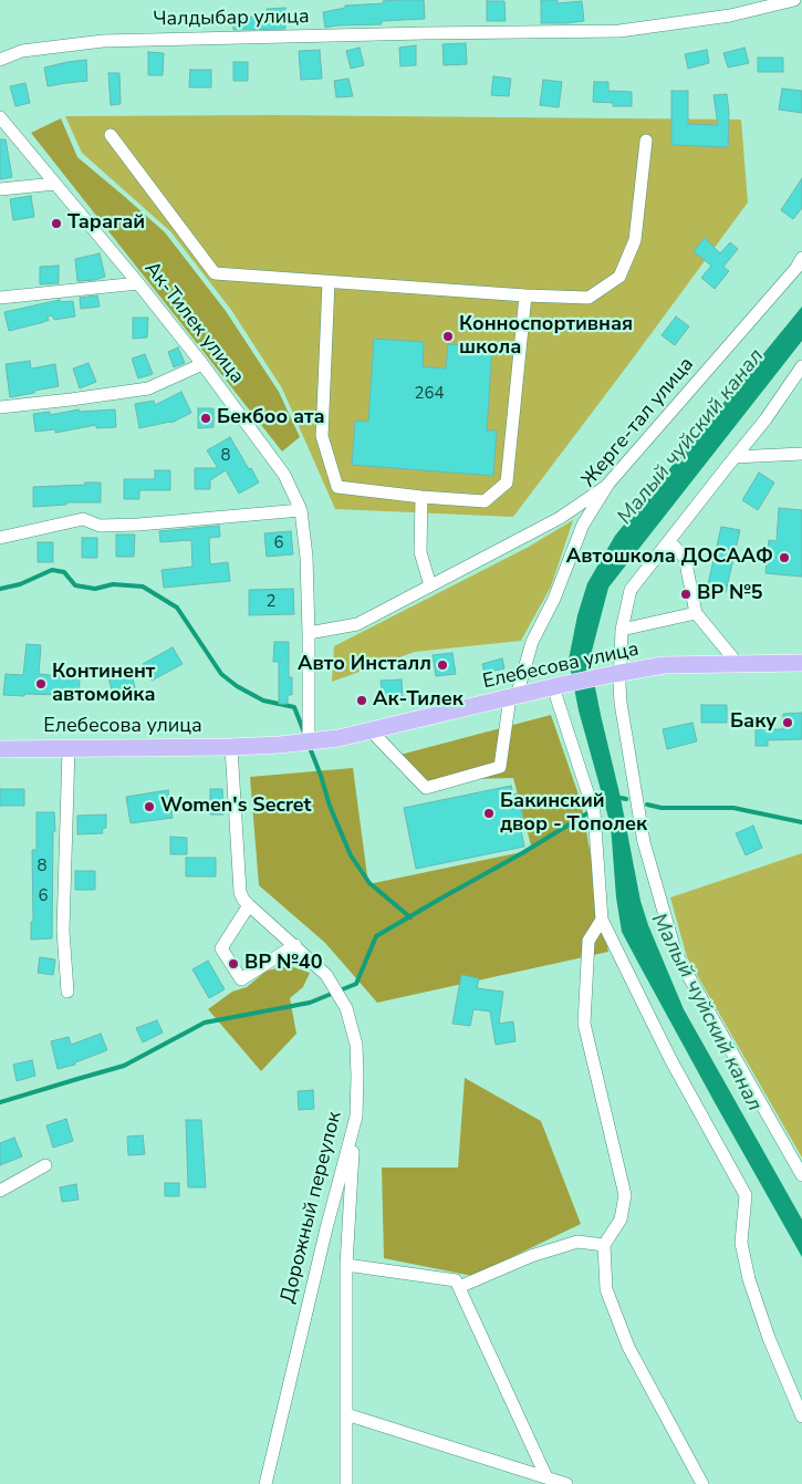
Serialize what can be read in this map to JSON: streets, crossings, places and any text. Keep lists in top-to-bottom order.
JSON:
{
  "streets": {
    "main road": ["Елебесова улица"],
    "street": [
      "Чалдыбар улица",
      "Ак-Тилек улица",
      "Жерге-тал улица",
      "Дорожный переулок"
    ]
  },
  "crossings": [
    ["Ак-Тилек улица", "Елебесова улица"],
    ["Жерге-тал улица", "Елебесова улица"],
    ["Елебесова улица", "Дорожный переулок"]
  ],
  "water": ["Малый чуйский канал"],
  "places": [
    "Тарагай",
    "Конноспортивная школа",
    "Бекбоо ата",
    "Автошкола ДОСААФ",
    "BP №5",
    "Авто Инсталл",
    "Континент автомойка",
    "Ак-Тилек",
    "Баку",
    "Women's Secret",
    "Бакинский двор - Тополек",
    "BP №40"
  ],
  "house_numbers": [
    "264",
    "8",
    "6",
    "2",
    "8",
    "6"
  ]
}
